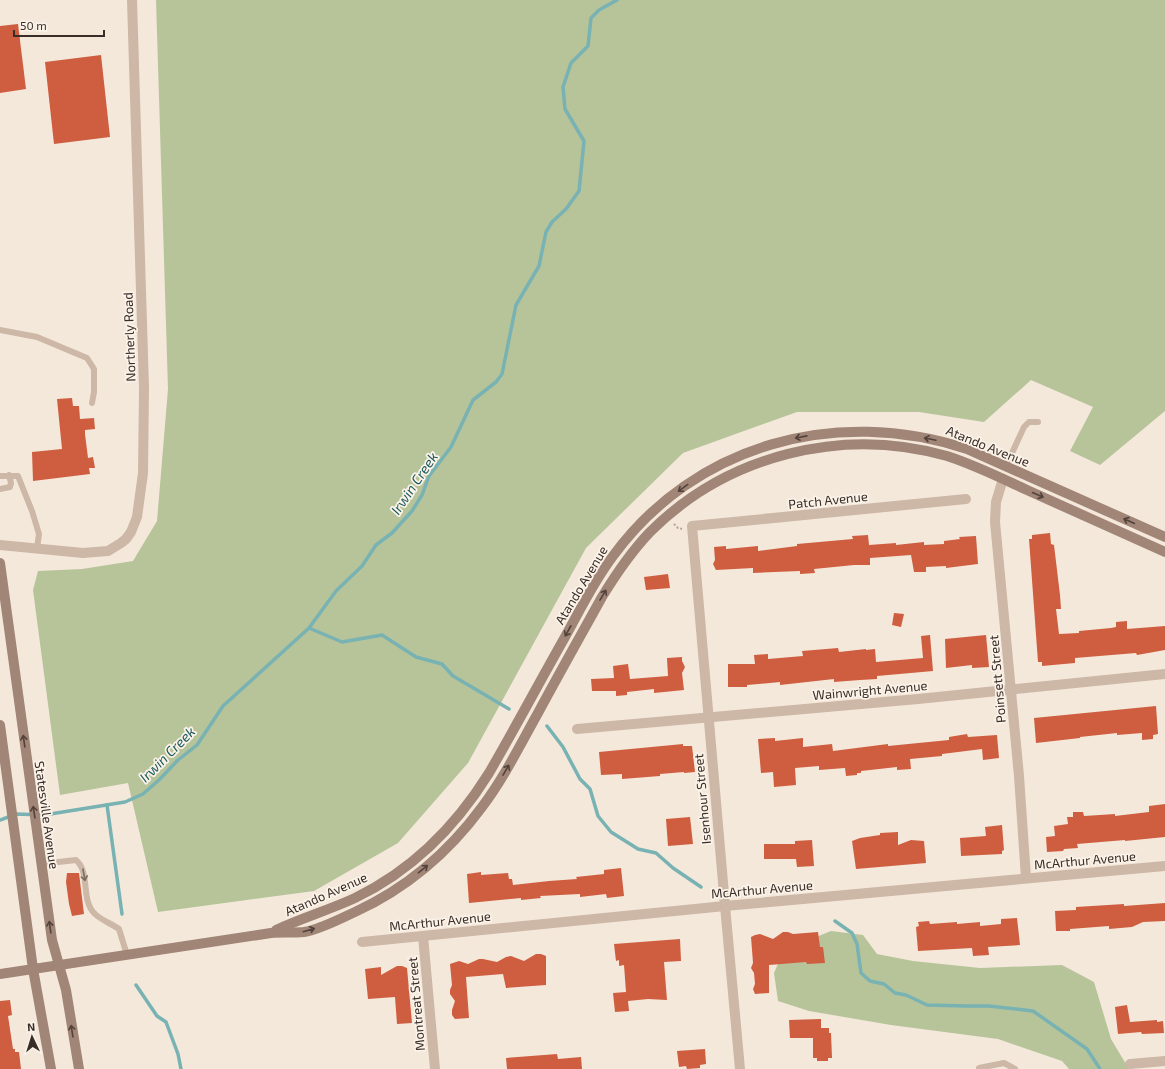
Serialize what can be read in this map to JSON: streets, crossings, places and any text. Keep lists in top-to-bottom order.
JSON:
{
  "streets": {
    "main road": ["Atando Avenue", "Statesville Avenue"],
    "street": [
      "Northerly Road",
      "Patch Avenue",
      "Poinsett Street",
      "Wainwright Avenue",
      "Isenhour Street",
      "McArthur Avenue",
      "Montreat Street"
    ]
  },
  "crossings": [
    ["Atando Avenue", "Poinsett Street"],
    ["Atando Avenue", "Statesville Avenue"],
    ["Patch Avenue", "Isenhour Street"],
    ["Poinsett Street", "Wainwright Avenue"],
    ["Poinsett Street", "McArthur Avenue"],
    ["Wainwright Avenue", "Isenhour Street"],
    ["Isenhour Street", "McArthur Avenue"],
    ["McArthur Avenue", "Montreat Street"]
  ],
  "water": ["Irwin Creek"],
  "scale_bar": "50 m",
  "north": "top"
}
